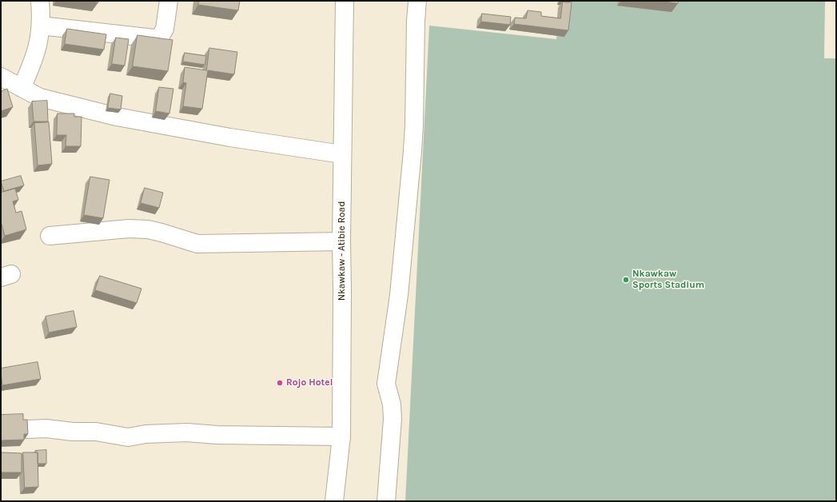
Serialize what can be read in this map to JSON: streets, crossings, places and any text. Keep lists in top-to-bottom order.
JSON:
{
  "streets": {
    "street": ["Nkawkaw - Atibie Road"]
  },
  "places": ["Nkawkaw Sports Stadium", "Rojo Hotel"]
}
